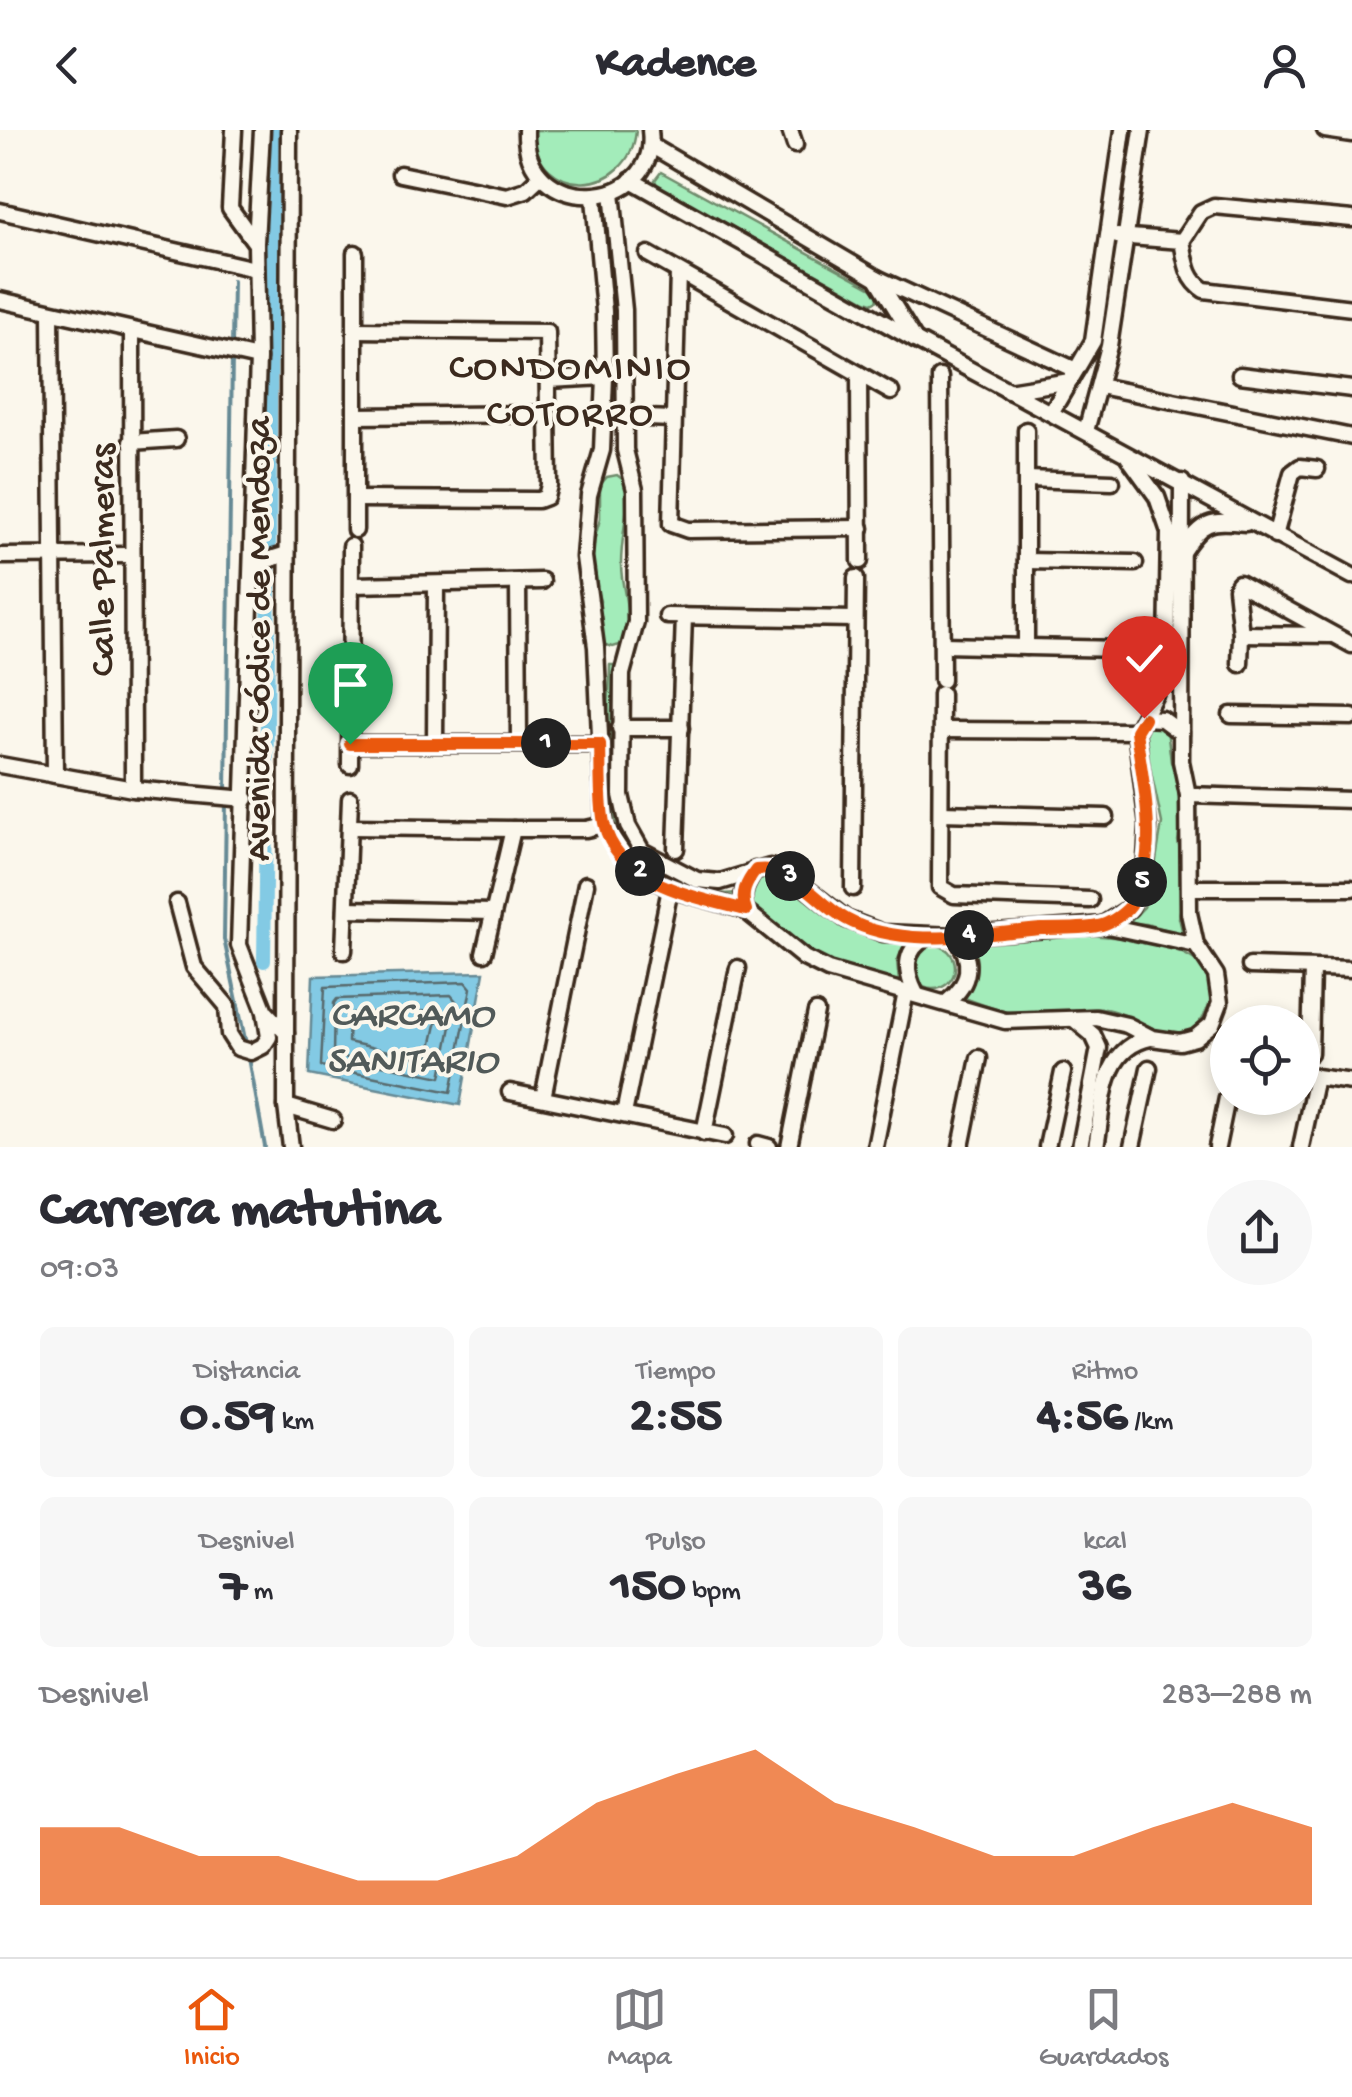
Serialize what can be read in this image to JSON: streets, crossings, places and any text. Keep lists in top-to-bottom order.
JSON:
{
  "streets": {
    "street": ["Calle Palmeras", "Avenida Códice de Mendoza"]
  },
  "districts": ["CONDOMINIO COTORRO"],
  "water": ["CARCAMO SANITARIO"],
  "page": {
    "header": "Kadence",
    "pins": [
      "1",
      "2",
      "3",
      "5",
      "4"
    ],
    "heading": ["Carrera matutina", "09:03"],
    "stats": [
      ["Distancia", "0.59 km"],
      ["Tiempo", "2:55"],
      ["Ritmo", "4:56 /km"],
      ["Desnivel", "7 m"],
      ["Pulso", "150 bpm"],
      ["kcal", "36"]
    ],
    "chart": ["Desnivel", "283–288 m"],
    "tabs": ["Inicio", "Mapa", "Guardados"]
  }
}
